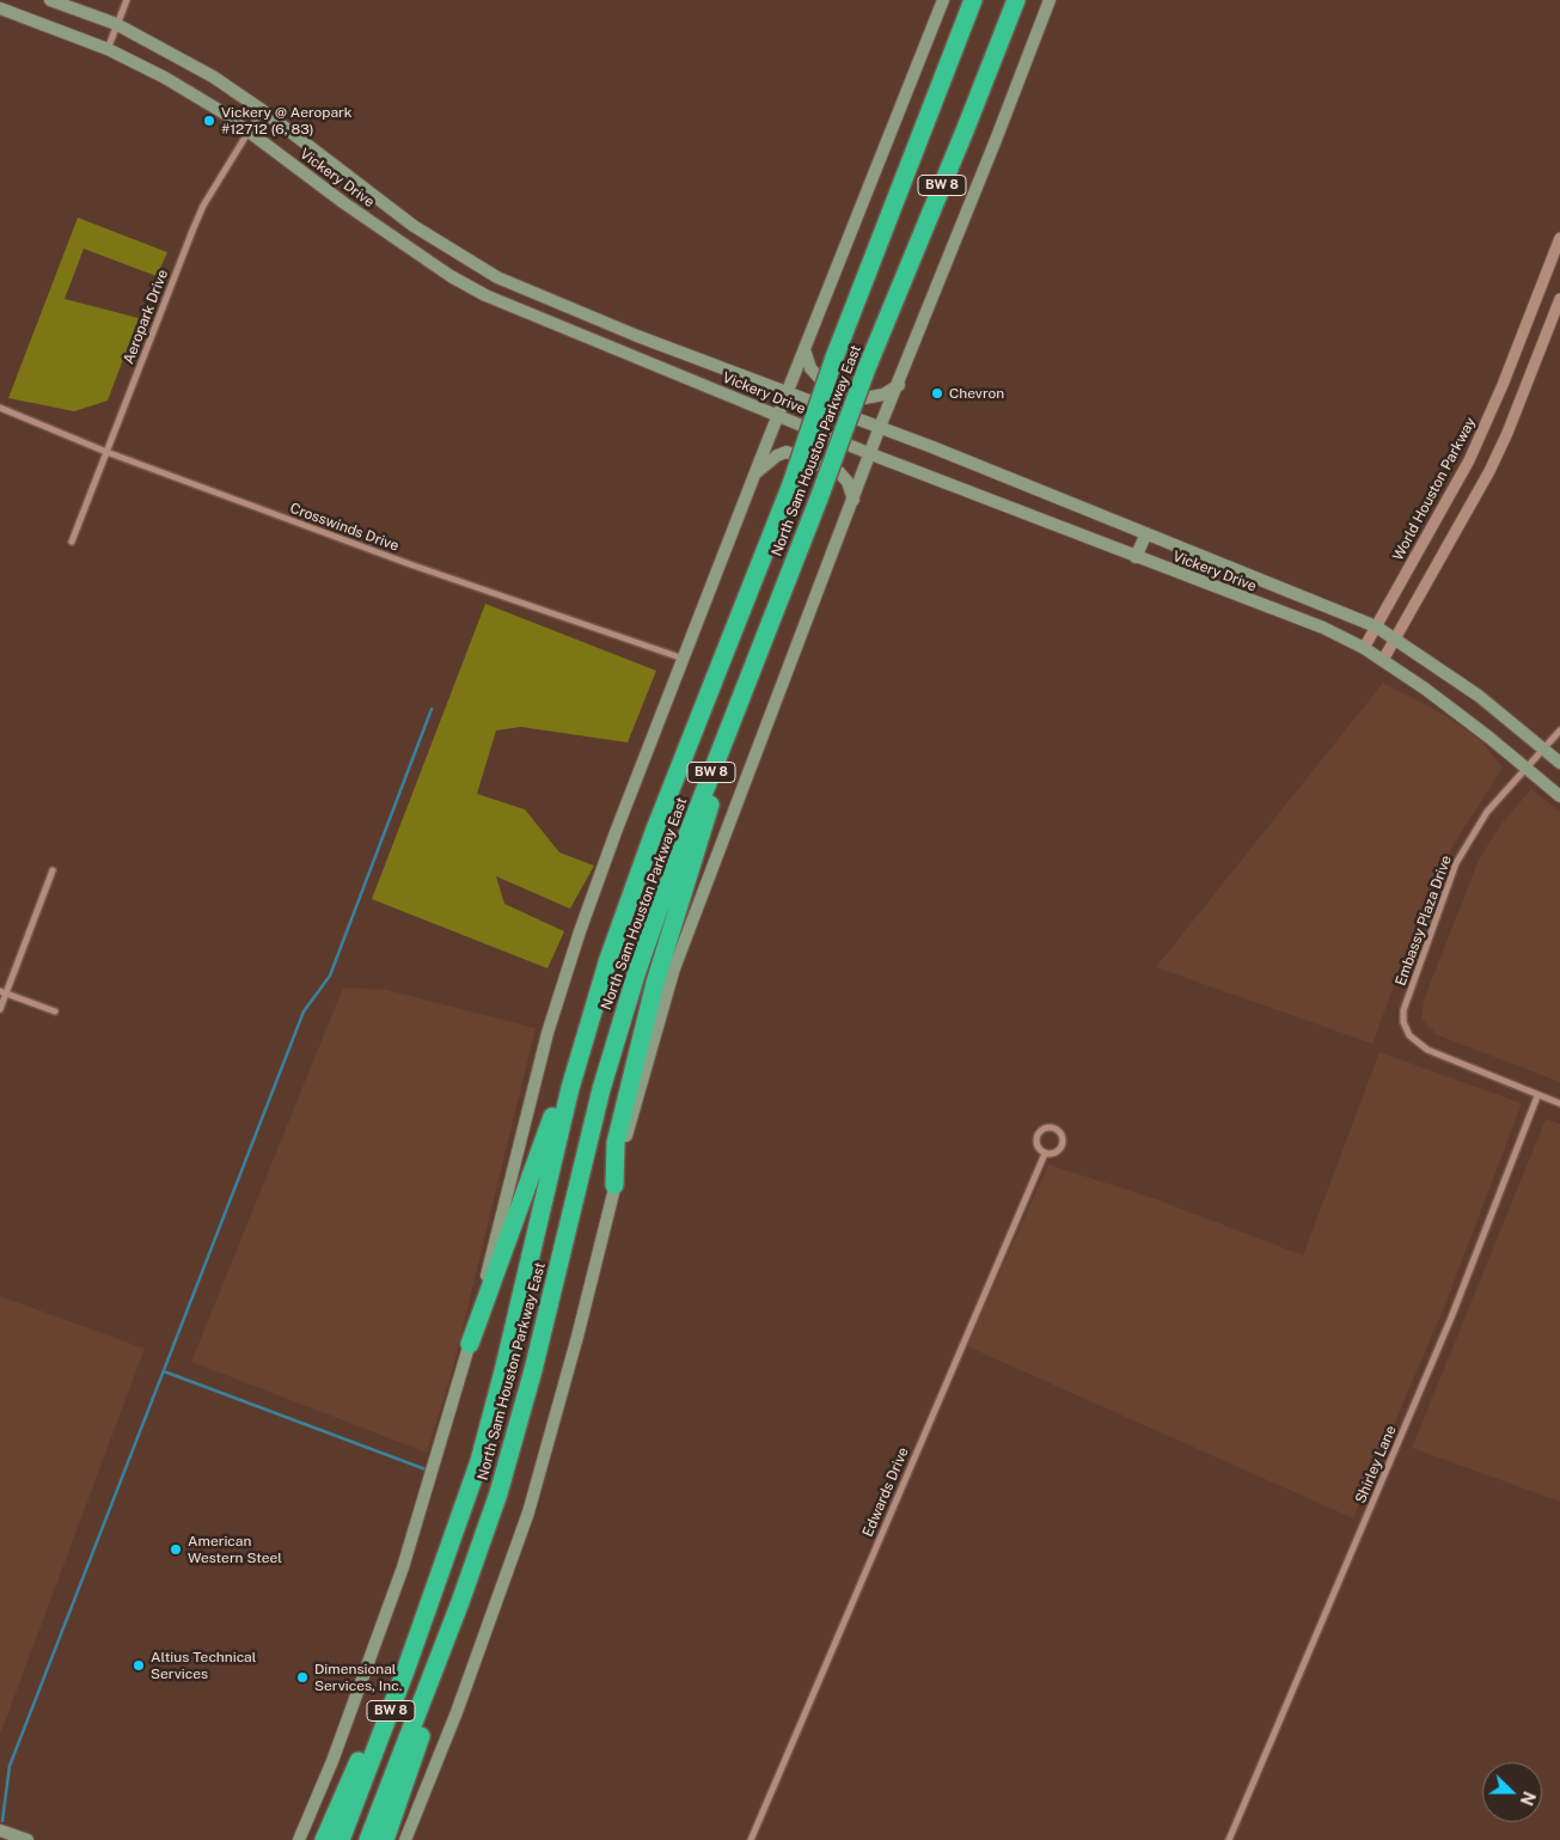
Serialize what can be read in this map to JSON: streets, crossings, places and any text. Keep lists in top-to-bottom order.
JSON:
{
  "streets": {
    "highway": ["BW 8", "North Sam Houston Parkway East"],
    "main road": ["Vickery Drive"],
    "street": [
      "Aeropark Drive",
      "World Houston Parkway",
      "Crosswinds Drive",
      "Embassy Plaza Drive",
      "Shirley Lane",
      "Edwards Drive"
    ]
  },
  "crossings": [
    ["Vickery Drive", "Aeropark Drive"],
    ["Vickery Drive", "World Houston Parkway"],
    ["Vickery Drive", "Embassy Plaza Drive"],
    ["Aeropark Drive", "Crosswinds Drive"],
    ["Embassy Plaza Drive", "Shirley Lane"]
  ],
  "places": [
    "Vickery @ Aeropark #12712 (6, 83)",
    "Chevron",
    "American Western Steel",
    "Altius Technical Services",
    "Dimensional Services, Inc."
  ],
  "north": "right"
}
